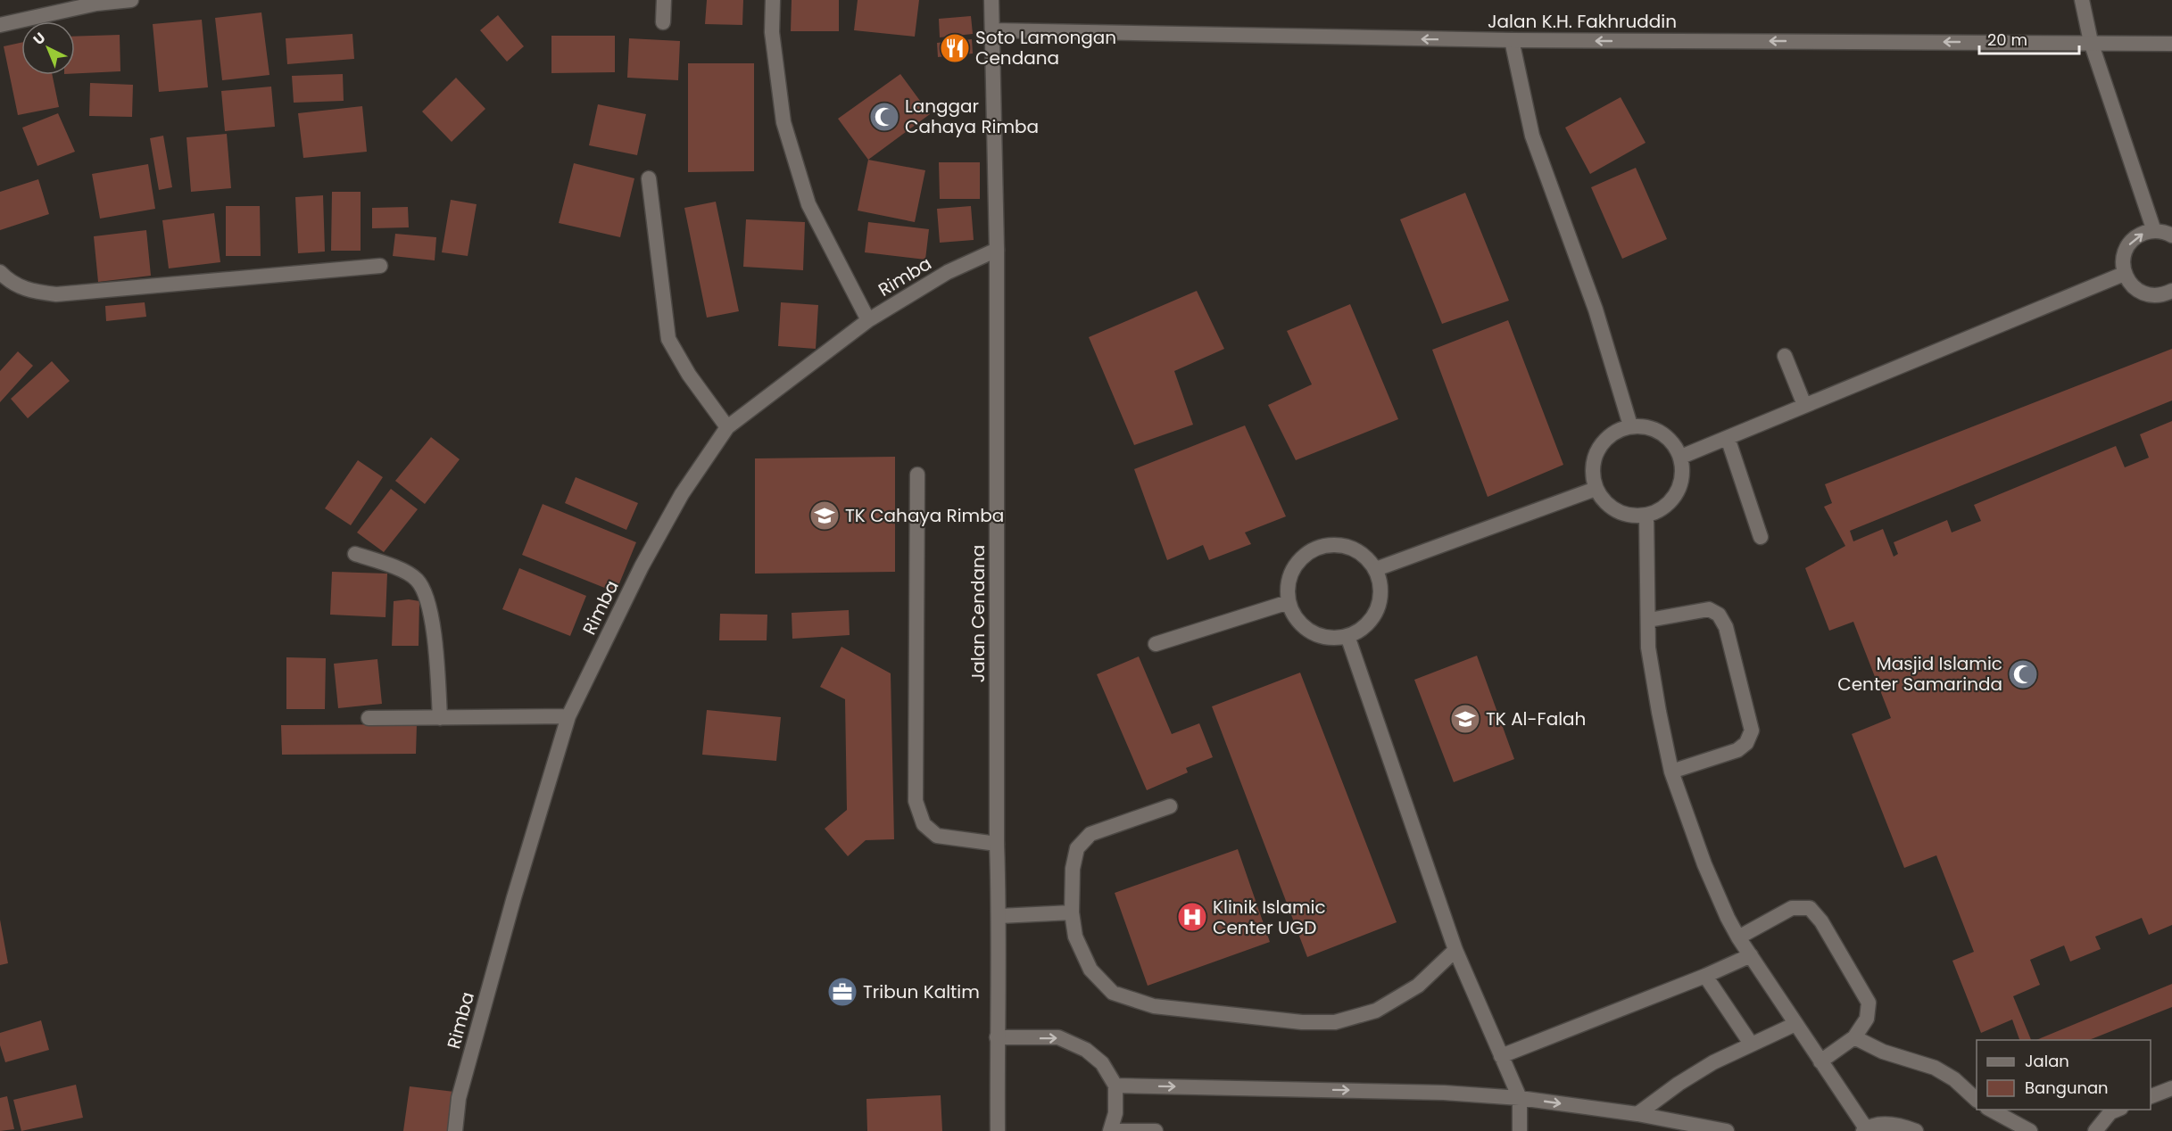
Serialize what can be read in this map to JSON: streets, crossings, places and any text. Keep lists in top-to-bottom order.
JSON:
{
  "streets": {
    "street": ["Jalan K.H. Fakhruddin", "Rimba", "Jalan Cendana"]
  },
  "crossings": [
    ["Jalan K.H. Fakhruddin", "Jalan Cendana"],
    ["Rimba", "Jalan Cendana"]
  ],
  "one_way": ["Jalan K.H. Fakhruddin"],
  "places": {
    "restaurant": ["Soto Lamongan Cendana"],
    "mosque": ["Langgar Cahaya Rimba", "Masjid Islamic Center Samarinda"],
    "school or university": ["TK Cahaya Rimba", "TK Al-Falah"],
    "hospital": ["Klinik Islamic Center UGD"],
    "office": ["Tribun Kaltim"]
  },
  "legend": ["Jalan", "Bangunan"],
  "scale_bar": "20 m",
  "north": "top left"
}
